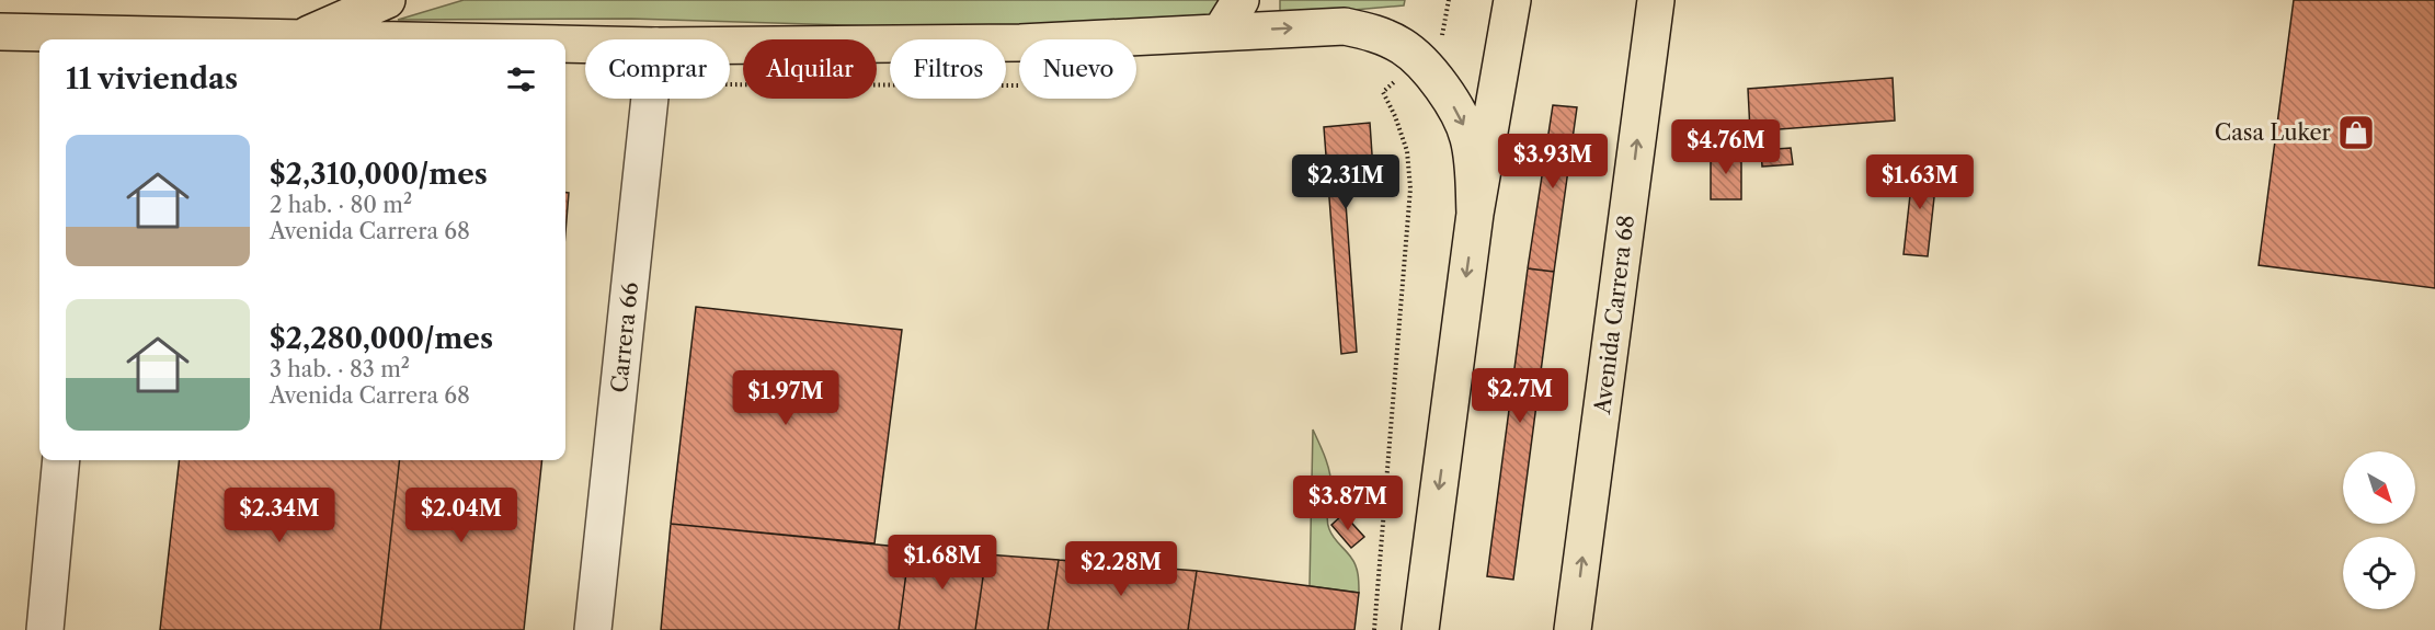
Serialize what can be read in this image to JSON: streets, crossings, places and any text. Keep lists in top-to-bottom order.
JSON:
{
  "streets": {
    "main road": ["Avenida Carrera 68"],
    "street": ["Carrera 66"]
  },
  "places": {
    "shop": ["Casa Luker"]
  },
  "north": "bottom right",
  "page": {
    "chip": [
      "Comprar",
      "Alquilar",
      "Filtros",
      "Nuevo"
    ],
    "heading": "11 viviendas",
    "list": [
      {
        "name": "$2,310,000/mes",
        "note": "2 hab. · 80 m² · Avenida Carrera 68"
      },
      {
        "name": "$2,280,000/mes",
        "note": "3 hab. · 83 m² · Avenida Carrera 68"
      }
    ],
    "price": [
      "$4.76M",
      "$3.93M",
      "$2.31M",
      "$1.63M",
      "$2.7M",
      "$1.97M",
      "$3.87M",
      "$2.34M",
      "$2.04M",
      "$1.68M",
      "$2.28M"
    ]
  }
}
